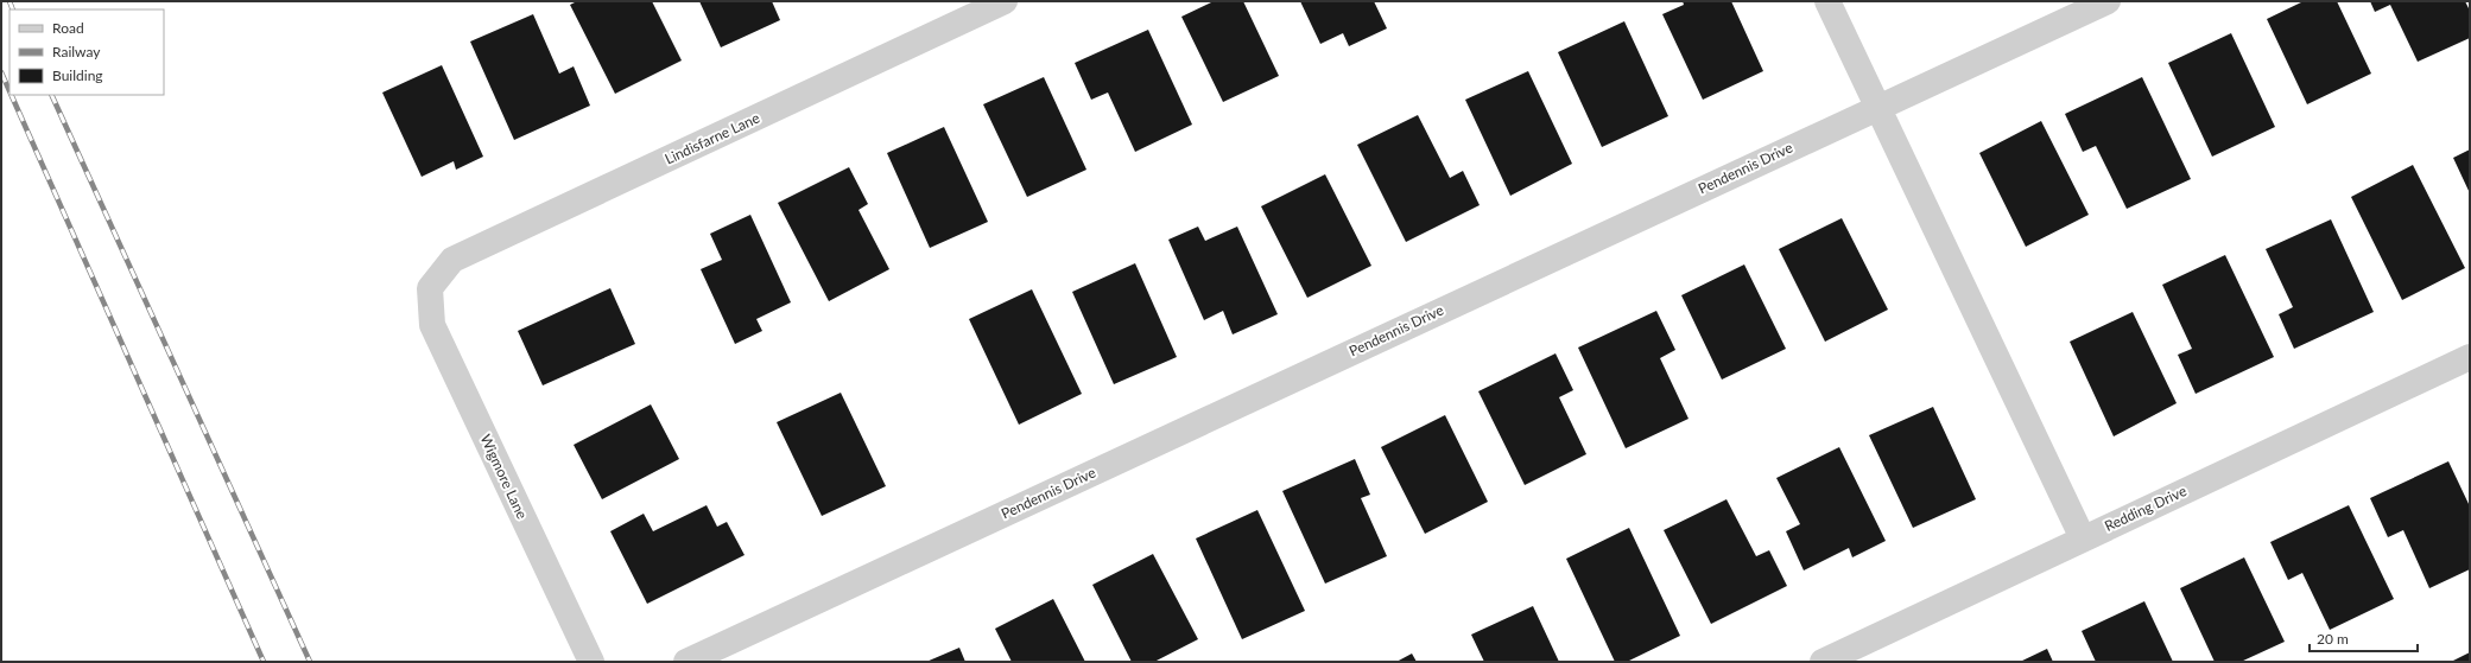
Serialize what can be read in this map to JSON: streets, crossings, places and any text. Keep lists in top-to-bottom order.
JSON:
{
  "streets": {
    "street": [
      "Lindisfarne Lane",
      "Pendennis Drive",
      "Wigmore Lane",
      "Redding Drive"
    ]
  },
  "crossings": [
    ["Lindisfarne Lane", "Wigmore Lane"]
  ],
  "legend": ["Road", "Railway", "Building"],
  "scale_bar": "20 m"
}
